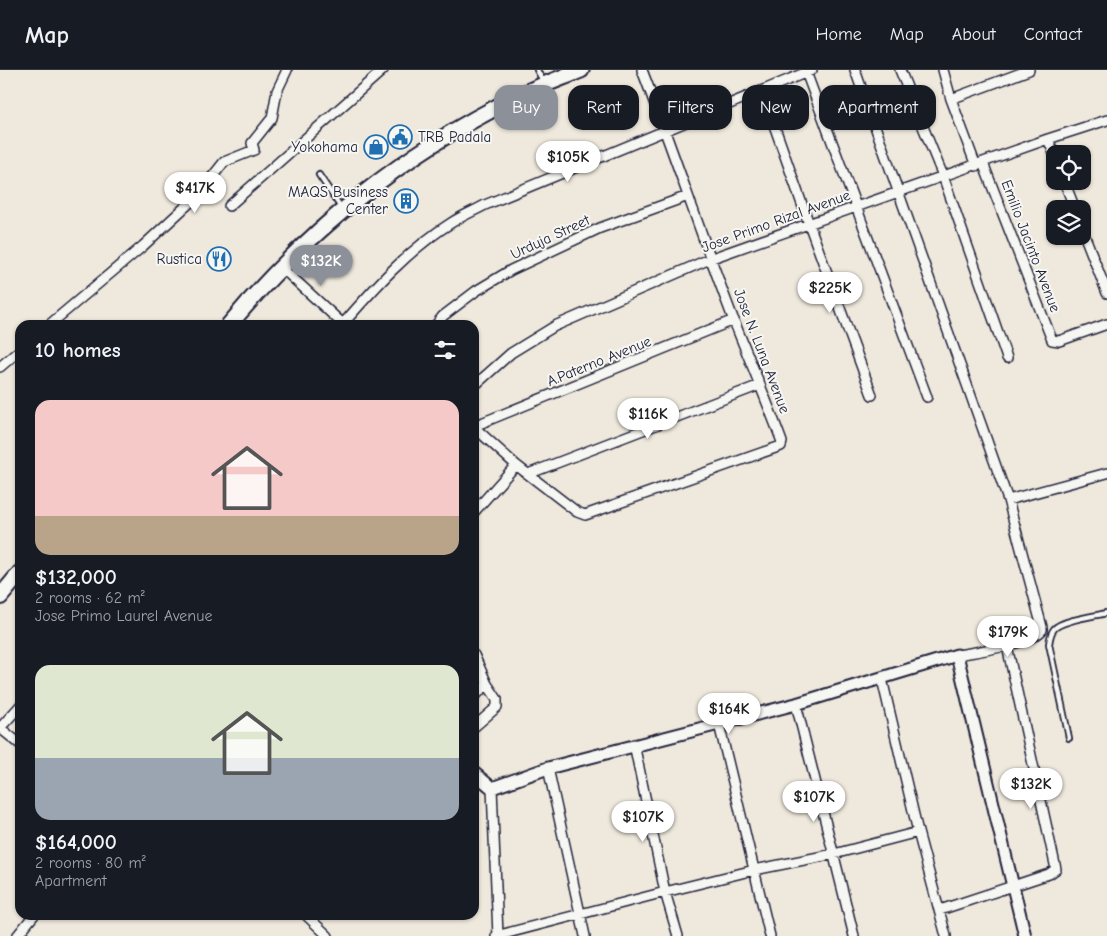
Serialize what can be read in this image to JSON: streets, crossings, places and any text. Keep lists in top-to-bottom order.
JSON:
{
  "streets": {
    "street": [
      "Jose Primo Rizal Avenue",
      "Urduja Street",
      "Emilio Jacinto Avenue",
      "Jose N. Luna Avenue",
      "A.Paterno Avenue"
    ]
  },
  "crossings": [
    ["Jose Primo Rizal Avenue", "Emilio Jacinto Avenue"],
    ["Jose Primo Rizal Avenue", "Jose N. Luna Avenue"],
    ["Urduja Street", "Jose N. Luna Avenue"],
    ["Jose N. Luna Avenue", "A.Paterno Avenue"]
  ],
  "places": {
    "public building": ["TRB Padala"],
    "shop": ["Yokohama"],
    "building": ["MAQS Business Center"],
    "restaurant": ["Rustica"]
  },
  "page": {
    "header": "Map",
    "nav": [
      "Home",
      "Map",
      "About",
      "Contact"
    ],
    "chip": [
      "Buy",
      "Rent",
      "Filters",
      "New",
      "Apartment"
    ],
    "price": [
      "$105K",
      "$417K",
      "$132K",
      "$225K",
      "$116K",
      "$179K",
      "$164K",
      "$132K",
      "$107K",
      "$107K"
    ],
    "heading": "10 homes",
    "list": [
      {
        "name": "$132,000",
        "note": "2 rooms · 62 m² · Jose Primo Laurel Avenue"
      },
      {
        "name": "$164,000",
        "note": "2 rooms · 80 m² · Apartment"
      }
    ]
  }
}
